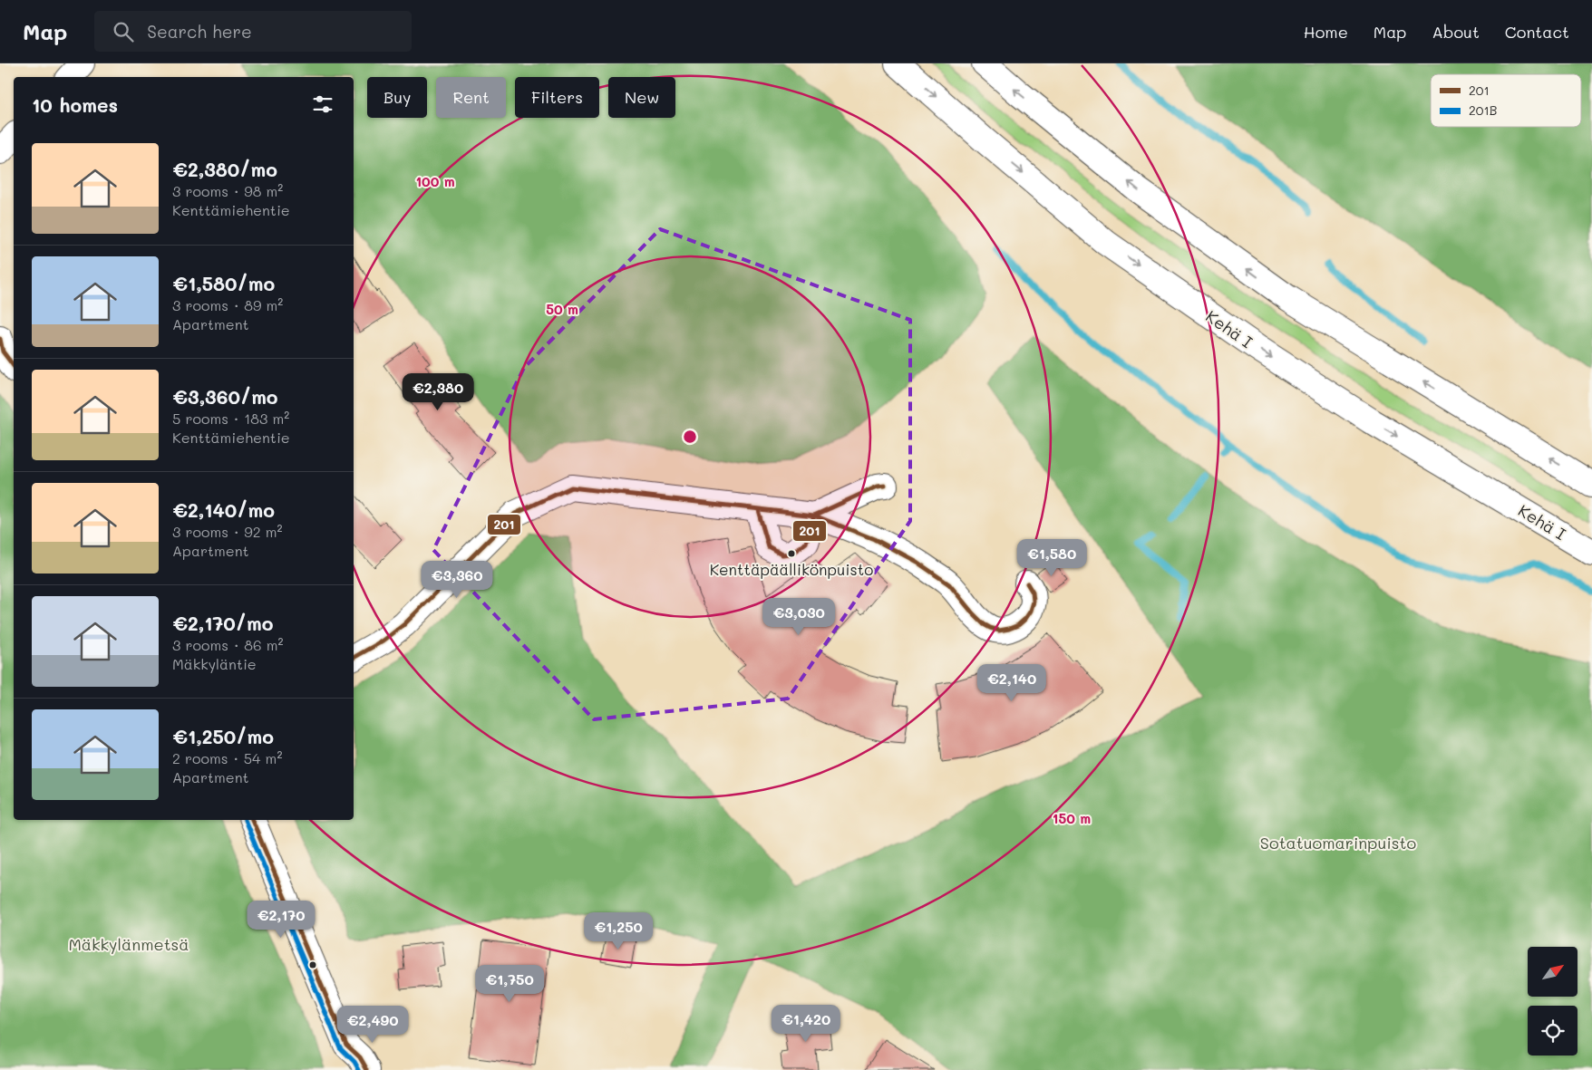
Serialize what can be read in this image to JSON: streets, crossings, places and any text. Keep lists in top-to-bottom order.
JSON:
{
  "streets": {
    "main road": ["Kehä I"]
  },
  "parks": ["Sotatuomarinpuisto", "Mäkkylänmetsä"],
  "places": ["Kenttäpäällikönpuisto"],
  "lines": ["transit line 201", "transit line 201B"],
  "legend": ["201", "201B"],
  "north": "top right",
  "page": {
    "header": "Map",
    "search": "Search here",
    "nav": [
      "Home",
      "Map",
      "About",
      "Contact"
    ],
    "chip": [
      "Buy",
      "Rent",
      "Filters",
      "New"
    ],
    "heading": "10 homes",
    "list": [
      {
        "name": "€2,380/mo",
        "note": "3 rooms · 98 m² · Kenttämiehentie"
      },
      {
        "name": "€1,580/mo",
        "note": "3 rooms · 89 m² · Apartment"
      },
      {
        "name": "€3,360/mo",
        "note": "5 rooms · 183 m² · Kenttämiehentie"
      },
      {
        "name": "€2,140/mo",
        "note": "3 rooms · 92 m² · Apartment"
      },
      {
        "name": "€2,170/mo",
        "note": "3 rooms · 86 m² · Mäkkyläntie"
      },
      {
        "name": "€1,250/mo",
        "note": "2 rooms · 54 m² · Apartment"
      }
    ],
    "price": [
      "€2,380",
      "€1,580",
      "€3,360",
      "€3,030",
      "€2,140",
      "€2,170",
      "€1,250",
      "€1,750",
      "€1,420",
      "€2,490"
    ]
  },
  "rings": ["100 m", "50 m", "150 m"]
}
